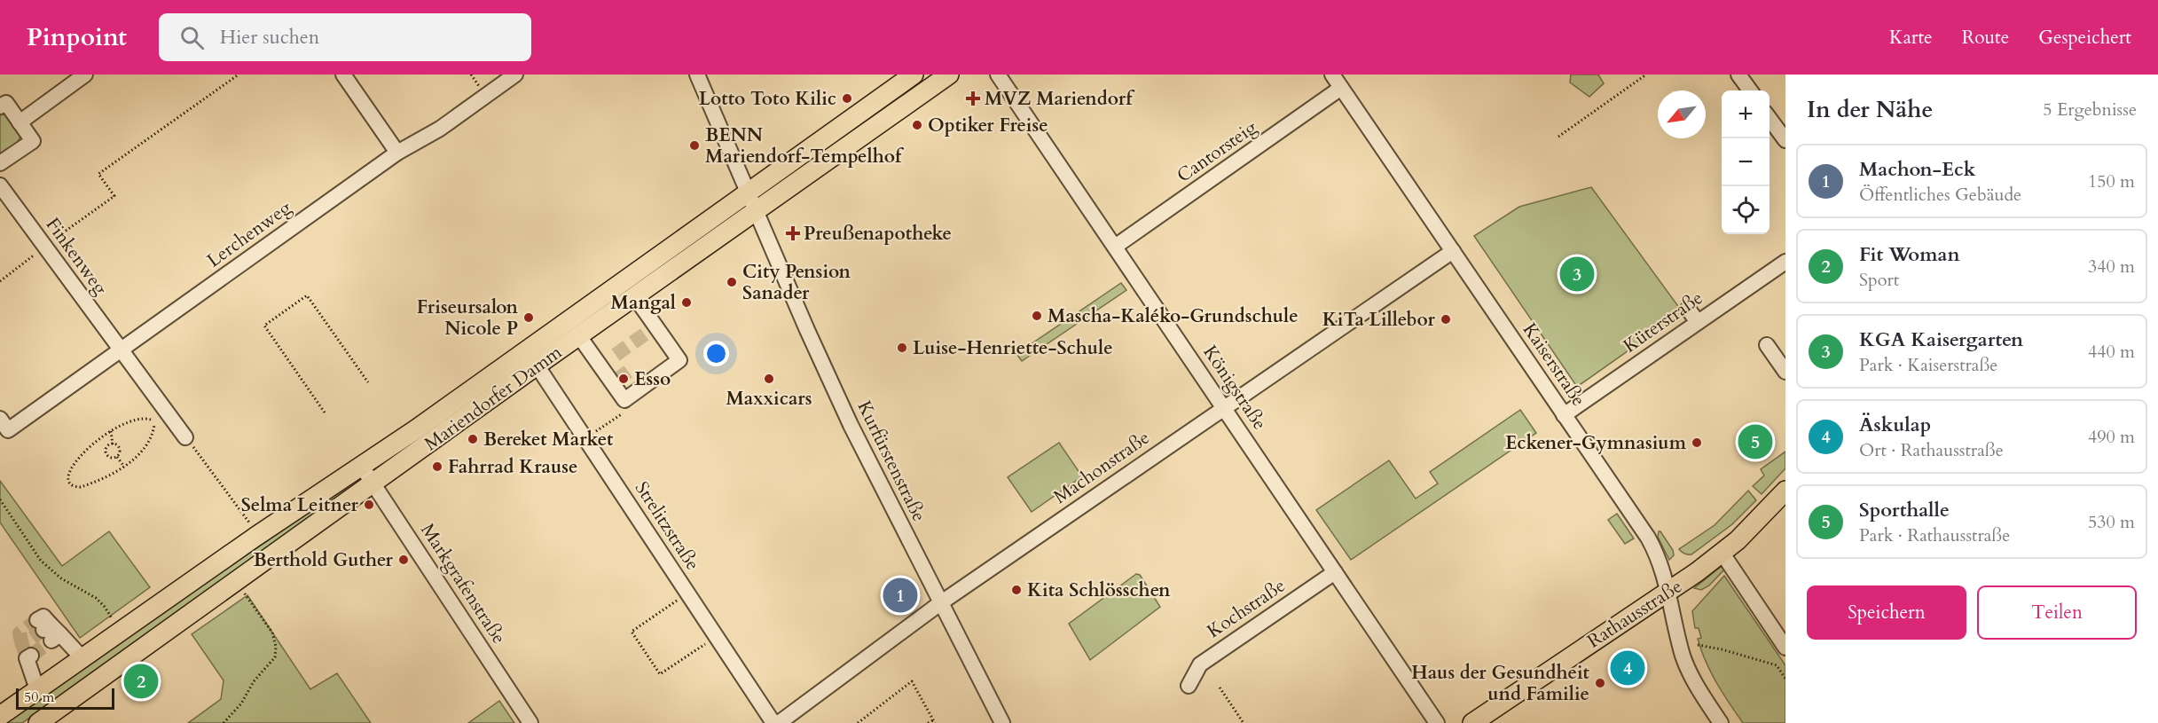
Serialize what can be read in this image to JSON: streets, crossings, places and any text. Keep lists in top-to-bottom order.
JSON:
{
  "streets": {
    "main road": ["Mariendorfer Damm", "Rathausstraße"],
    "street": [
      "Cantorsteig",
      "Lerchenweg",
      "Finkenweg",
      "Küterstraße",
      "Kaiserstraße",
      "Königstraße",
      "Kurfürstenstraße",
      "Machonstraße",
      "Strelitzstraße",
      "Markgrafenstraße",
      "Kochstraße"
    ]
  },
  "crossings": [
    ["Cantorsteig", "Kaiserstraße"],
    ["Cantorsteig", "Königstraße"],
    ["Lerchenweg", "Finkenweg"],
    ["Küterstraße", "Kaiserstraße"],
    ["Kaiserstraße", "Machonstraße"],
    ["Kaiserstraße", "Rathausstraße"],
    ["Königstraße", "Machonstraße"],
    ["Königstraße", "Kochstraße"],
    ["Mariendorfer Damm", "Kurfürstenstraße"],
    ["Mariendorfer Damm", "Strelitzstraße"],
    ["Mariendorfer Damm", "Markgrafenstraße"],
    ["Kurfürstenstraße", "Machonstraße"]
  ],
  "places": {
    "other": [
      "Lotto Toto Kilic",
      "Optiker Freise",
      "BENN Mariendorf-Tempelhof",
      "City Pension Sanader",
      "Mangal",
      "Mascha-Kaléko-Grundschule",
      "Friseursalon Nicole P",
      "KiTa Lillebor",
      "Luise-Henriette-Schule",
      "Esso",
      "Maxxicars",
      "Bereket Market",
      "Eckener-Gymnasium",
      "Fahrrad Krause",
      "Selma Leitner",
      "Berthold Guther",
      "Kita Schlösschen",
      "Haus der Gesundheit und Familie"
    ],
    "health": ["MVZ Mariendorf", "Preußenapotheke"]
  },
  "scale_bar": "50 m",
  "north": "bottom left",
  "page": {
    "header": "Pinpoint",
    "search": "Hier suchen",
    "nav": ["Karte", "Route", "Gespeichert"],
    "heading": ["In der Nähe", "5 Ergebnisse"],
    "map_buttons": ["+", "−"],
    "list": [
      {
        "mark": "1",
        "name": "Machon-Eck",
        "note": "Öffentliches Gebäude",
        "value": "150 m"
      },
      {
        "mark": "2",
        "name": "Fit Woman",
        "note": "Sport",
        "value": "340 m"
      },
      {
        "mark": "3",
        "name": "KGA Kaisergarten",
        "note": "Park · Kaiserstraße",
        "value": "440 m"
      },
      {
        "mark": "4",
        "name": "Äskulap",
        "note": "Ort · Rathausstraße",
        "value": "490 m"
      },
      {
        "mark": "5",
        "name": "Sporthalle",
        "note": "Park · Rathausstraße",
        "value": "530 m"
      }
    ],
    "pins": [
      "3",
      "5",
      "1",
      "4",
      "2"
    ],
    "buttons": ["Speichern", "Teilen"],
    "scale": "50 m"
  }
}
